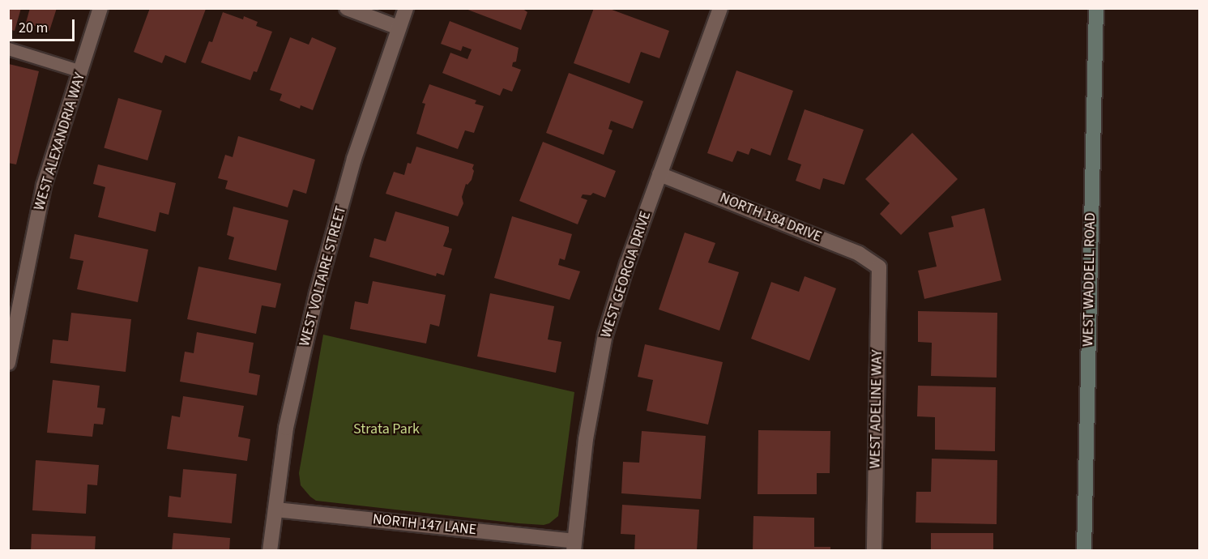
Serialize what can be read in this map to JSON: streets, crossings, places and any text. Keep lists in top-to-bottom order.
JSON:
{
  "streets": {
    "main road": ["WEST WADDELL ROAD"],
    "street": [
      "WEST ALEXANDRIA WAY",
      "NORTH 184 DRIVE",
      "WEST GEORGIA DRIVE",
      "WEST VOLTAIRE STREET",
      "WEST ADELINE WAY",
      "NORTH 147 LANE"
    ]
  },
  "crossings": [
    ["NORTH 184 DRIVE", "WEST GEORGIA DRIVE"],
    ["NORTH 184 DRIVE", "WEST ADELINE WAY"],
    ["WEST GEORGIA DRIVE", "NORTH 147 LANE"],
    ["WEST VOLTAIRE STREET", "NORTH 147 LANE"]
  ],
  "parks": ["Strata Park"],
  "scale_bar": "20 m"
}
